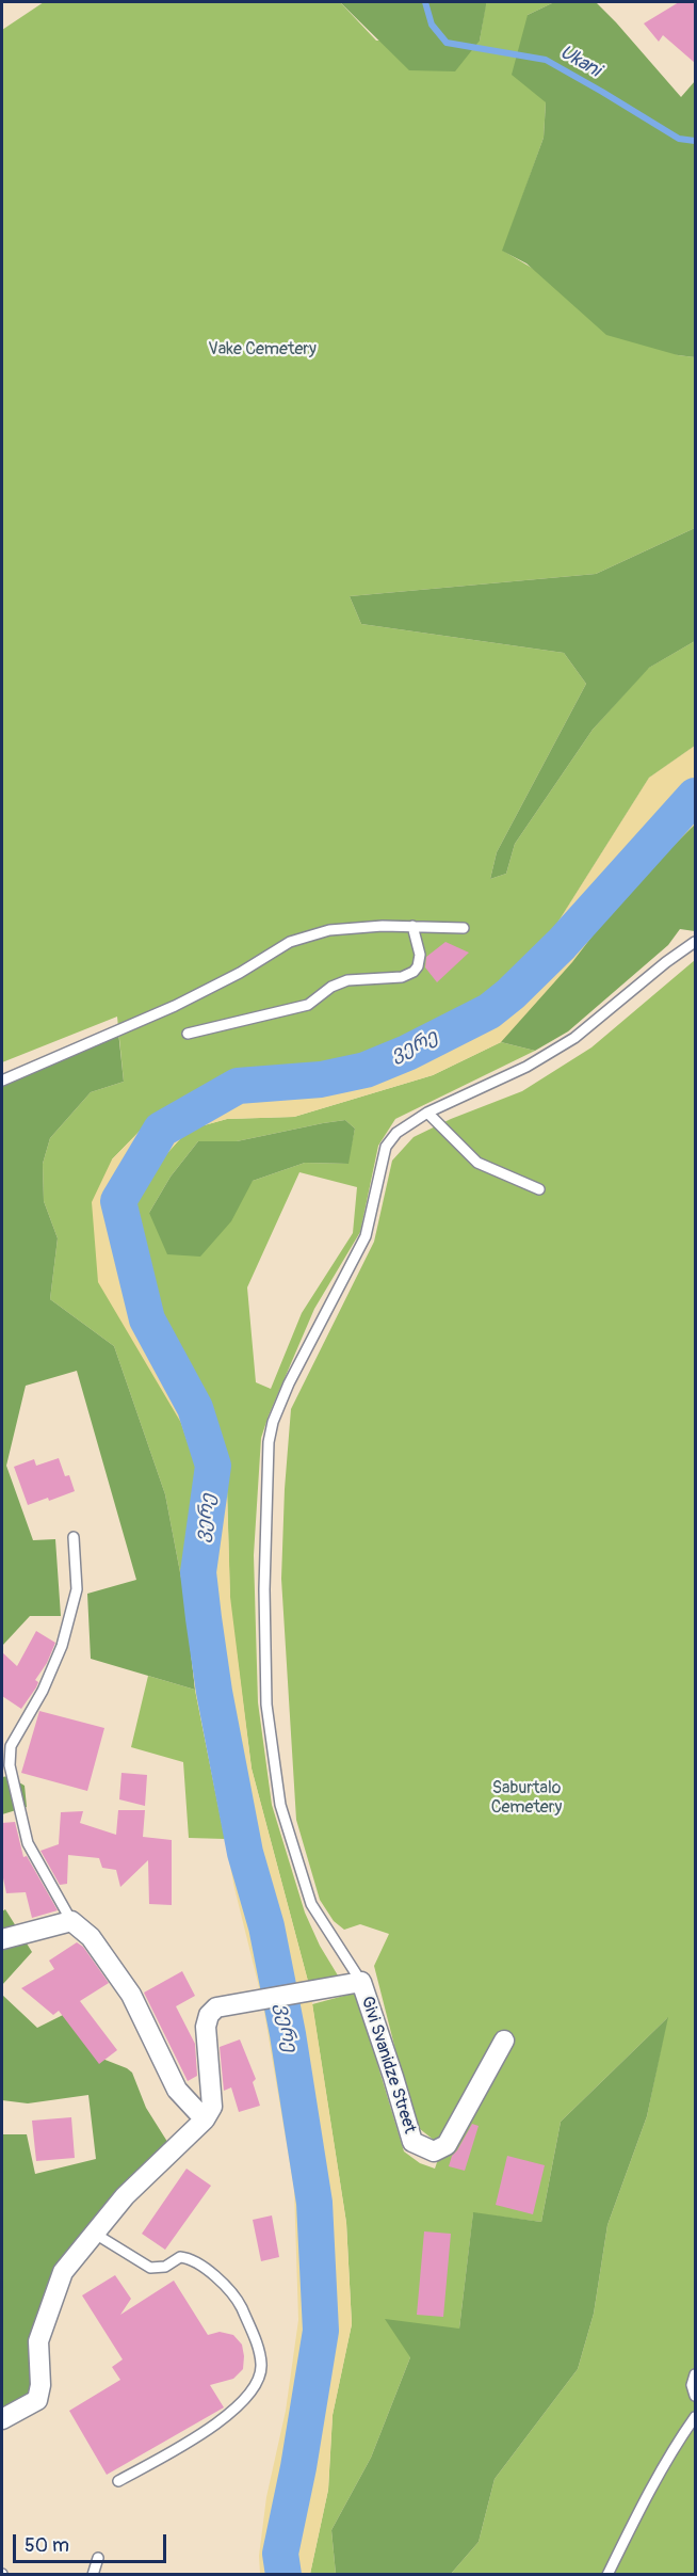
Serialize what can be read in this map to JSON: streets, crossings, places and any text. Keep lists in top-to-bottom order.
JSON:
{
  "streets": {
    "street": ["Givi Svanidze Street"]
  },
  "water": ["Ukani", "ვერე"],
  "parks": ["Vake Cemetery", "Saburtalo Cemetery"],
  "scale_bar": "50 m"
}
